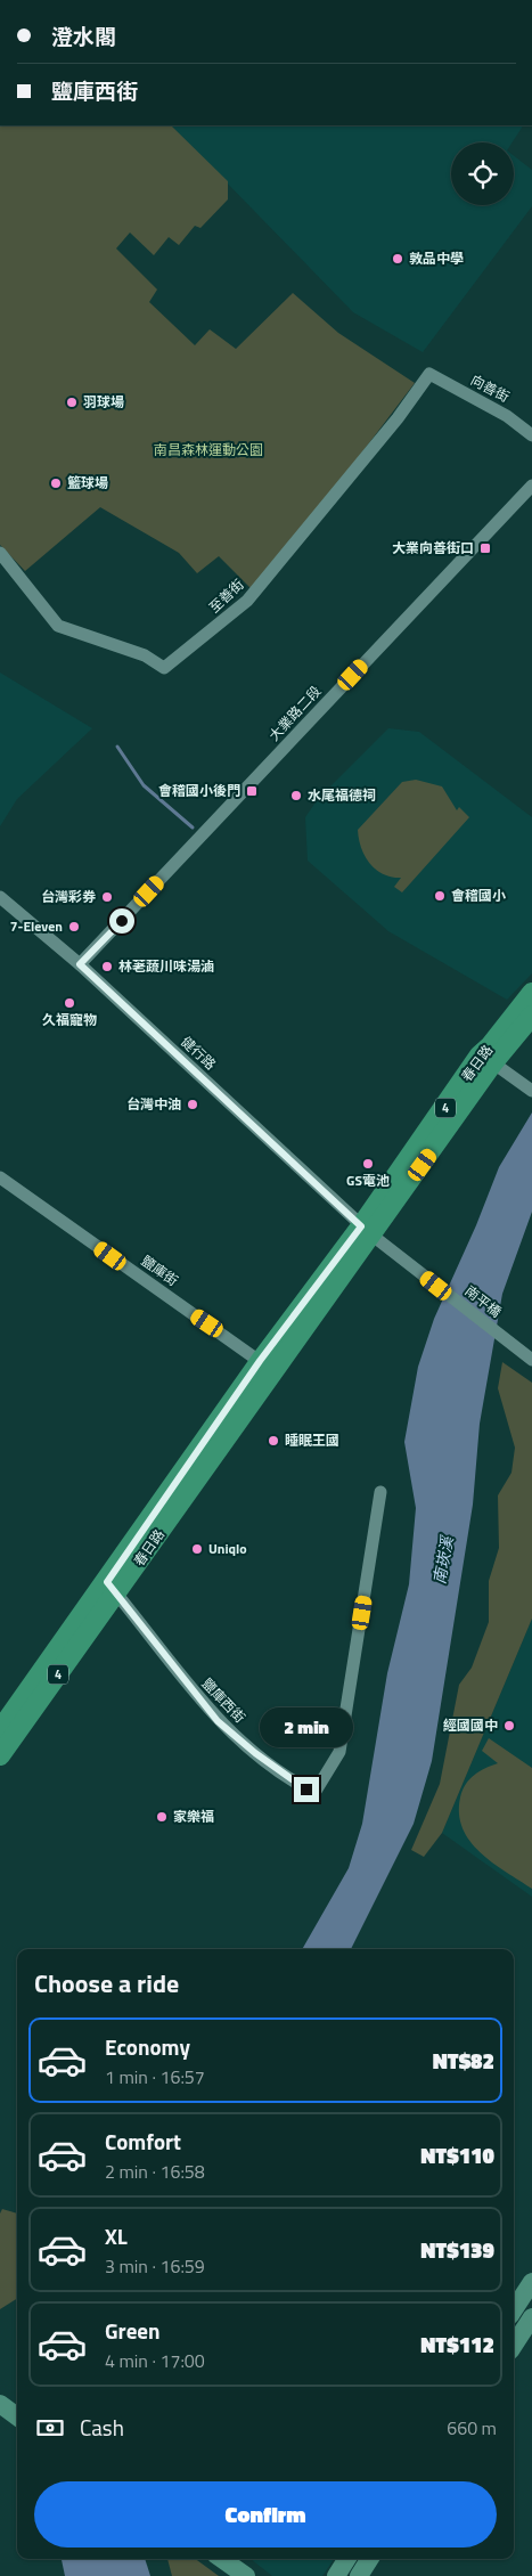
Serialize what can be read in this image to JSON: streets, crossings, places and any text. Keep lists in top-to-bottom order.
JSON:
{
  "streets": {
    "main road": ["春日路", "4"],
    "street": [
      "向善街",
      "至善街",
      "大業路二段",
      "健行路",
      "鹽庫街",
      "南平橋",
      "鹽庫西街"
    ]
  },
  "crossings": [
    ["向善街", "至善街"],
    ["大業路二段", "健行路"],
    ["健行路", "春日路"],
    ["健行路", "南平橋"],
    ["春日路", "鹽庫街"],
    ["春日路", "鹽庫西街"]
  ],
  "water": ["南崁溪"],
  "parks": ["南昌森林運動公園"],
  "places": {
    "other": [
      "敦品中學",
      "羽球場",
      "籃球場",
      "水尾福德祠",
      "會稽國小",
      "台灣彩券",
      "7-Eleven",
      "林荖蔬川味湯滷",
      "久福寵物",
      "台灣中油",
      "GS電池",
      "睡眠王國",
      "Uniqlo",
      "經國國中",
      "家樂福"
    ],
    "transit": ["大業向善街口", "會稽國小後門"]
  },
  "page": {
    "banner": ["澄水閣", "鹽庫西街"],
    "bubble": "2 min",
    "heading": "Choose a ride",
    "list": [
      {
        "name": "Economy",
        "note": "1 min · 16:57",
        "value": "NT$82"
      },
      {
        "name": "Comfort",
        "note": "2 min · 16:58",
        "value": "NT$110"
      },
      {
        "name": "XL",
        "note": "3 min · 16:59",
        "value": "NT$139"
      },
      {
        "name": "Green",
        "note": "4 min · 17:00",
        "value": "NT$112"
      }
    ],
    "pay": ["Cash", "660 m"],
    "buttons": "Confirm"
  }
}
